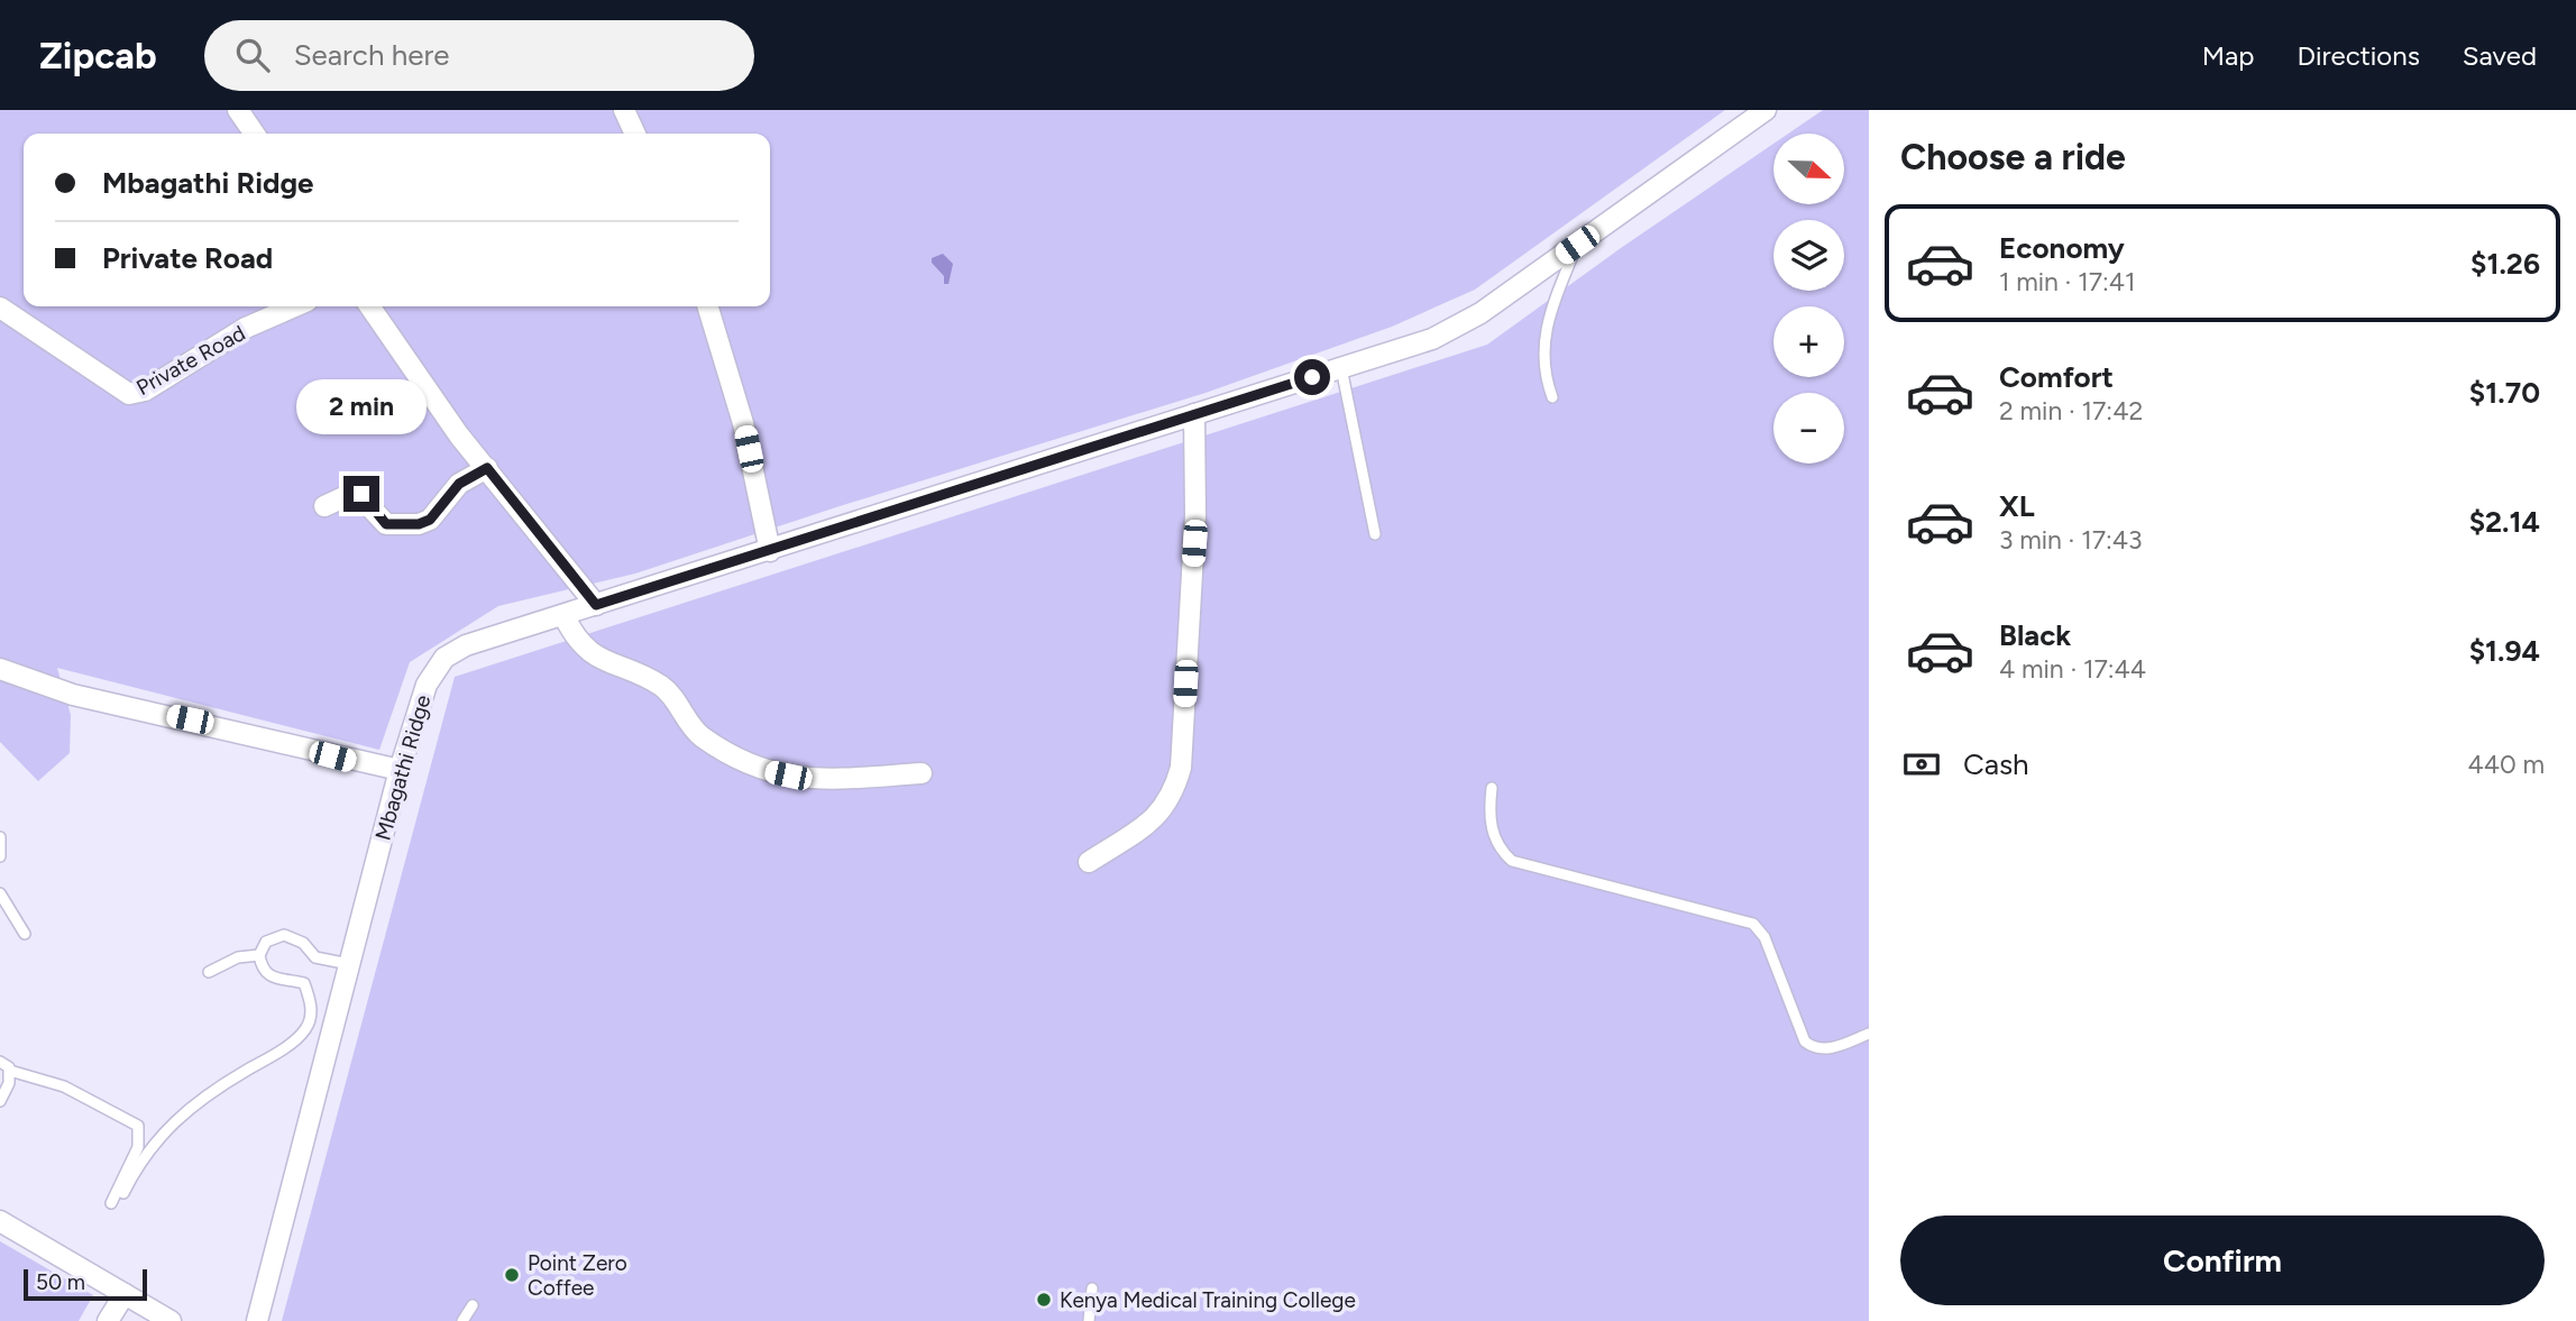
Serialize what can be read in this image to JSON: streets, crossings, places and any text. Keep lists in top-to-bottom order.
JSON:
{
  "streets": {
    "street": ["Private Road", "Mbagathi Ridge"]
  },
  "places": ["Point Zero Coffee", "Kenya Medical Training College"],
  "scale_bar": "50 m",
  "north": "right",
  "page": {
    "header": "Zipcab",
    "search": "Search here",
    "nav": ["Map", "Directions", "Saved"],
    "heading": "Choose a ride",
    "map_buttons": ["+", "−"],
    "banner": ["Mbagathi Ridge", "Private Road"],
    "list": [
      {
        "name": "Economy",
        "note": "1 min · 17:41",
        "value": "$1.26"
      },
      {
        "name": "Comfort",
        "note": "2 min · 17:42",
        "value": "$1.70"
      },
      {
        "name": "XL",
        "note": "3 min · 17:43",
        "value": "$2.14"
      },
      {
        "name": "Black",
        "note": "4 min · 17:44",
        "value": "$1.94"
      }
    ],
    "bubble": "2 min",
    "pay": ["Cash", "440 m"],
    "buttons": "Confirm",
    "scale": "50 m"
  }
}
